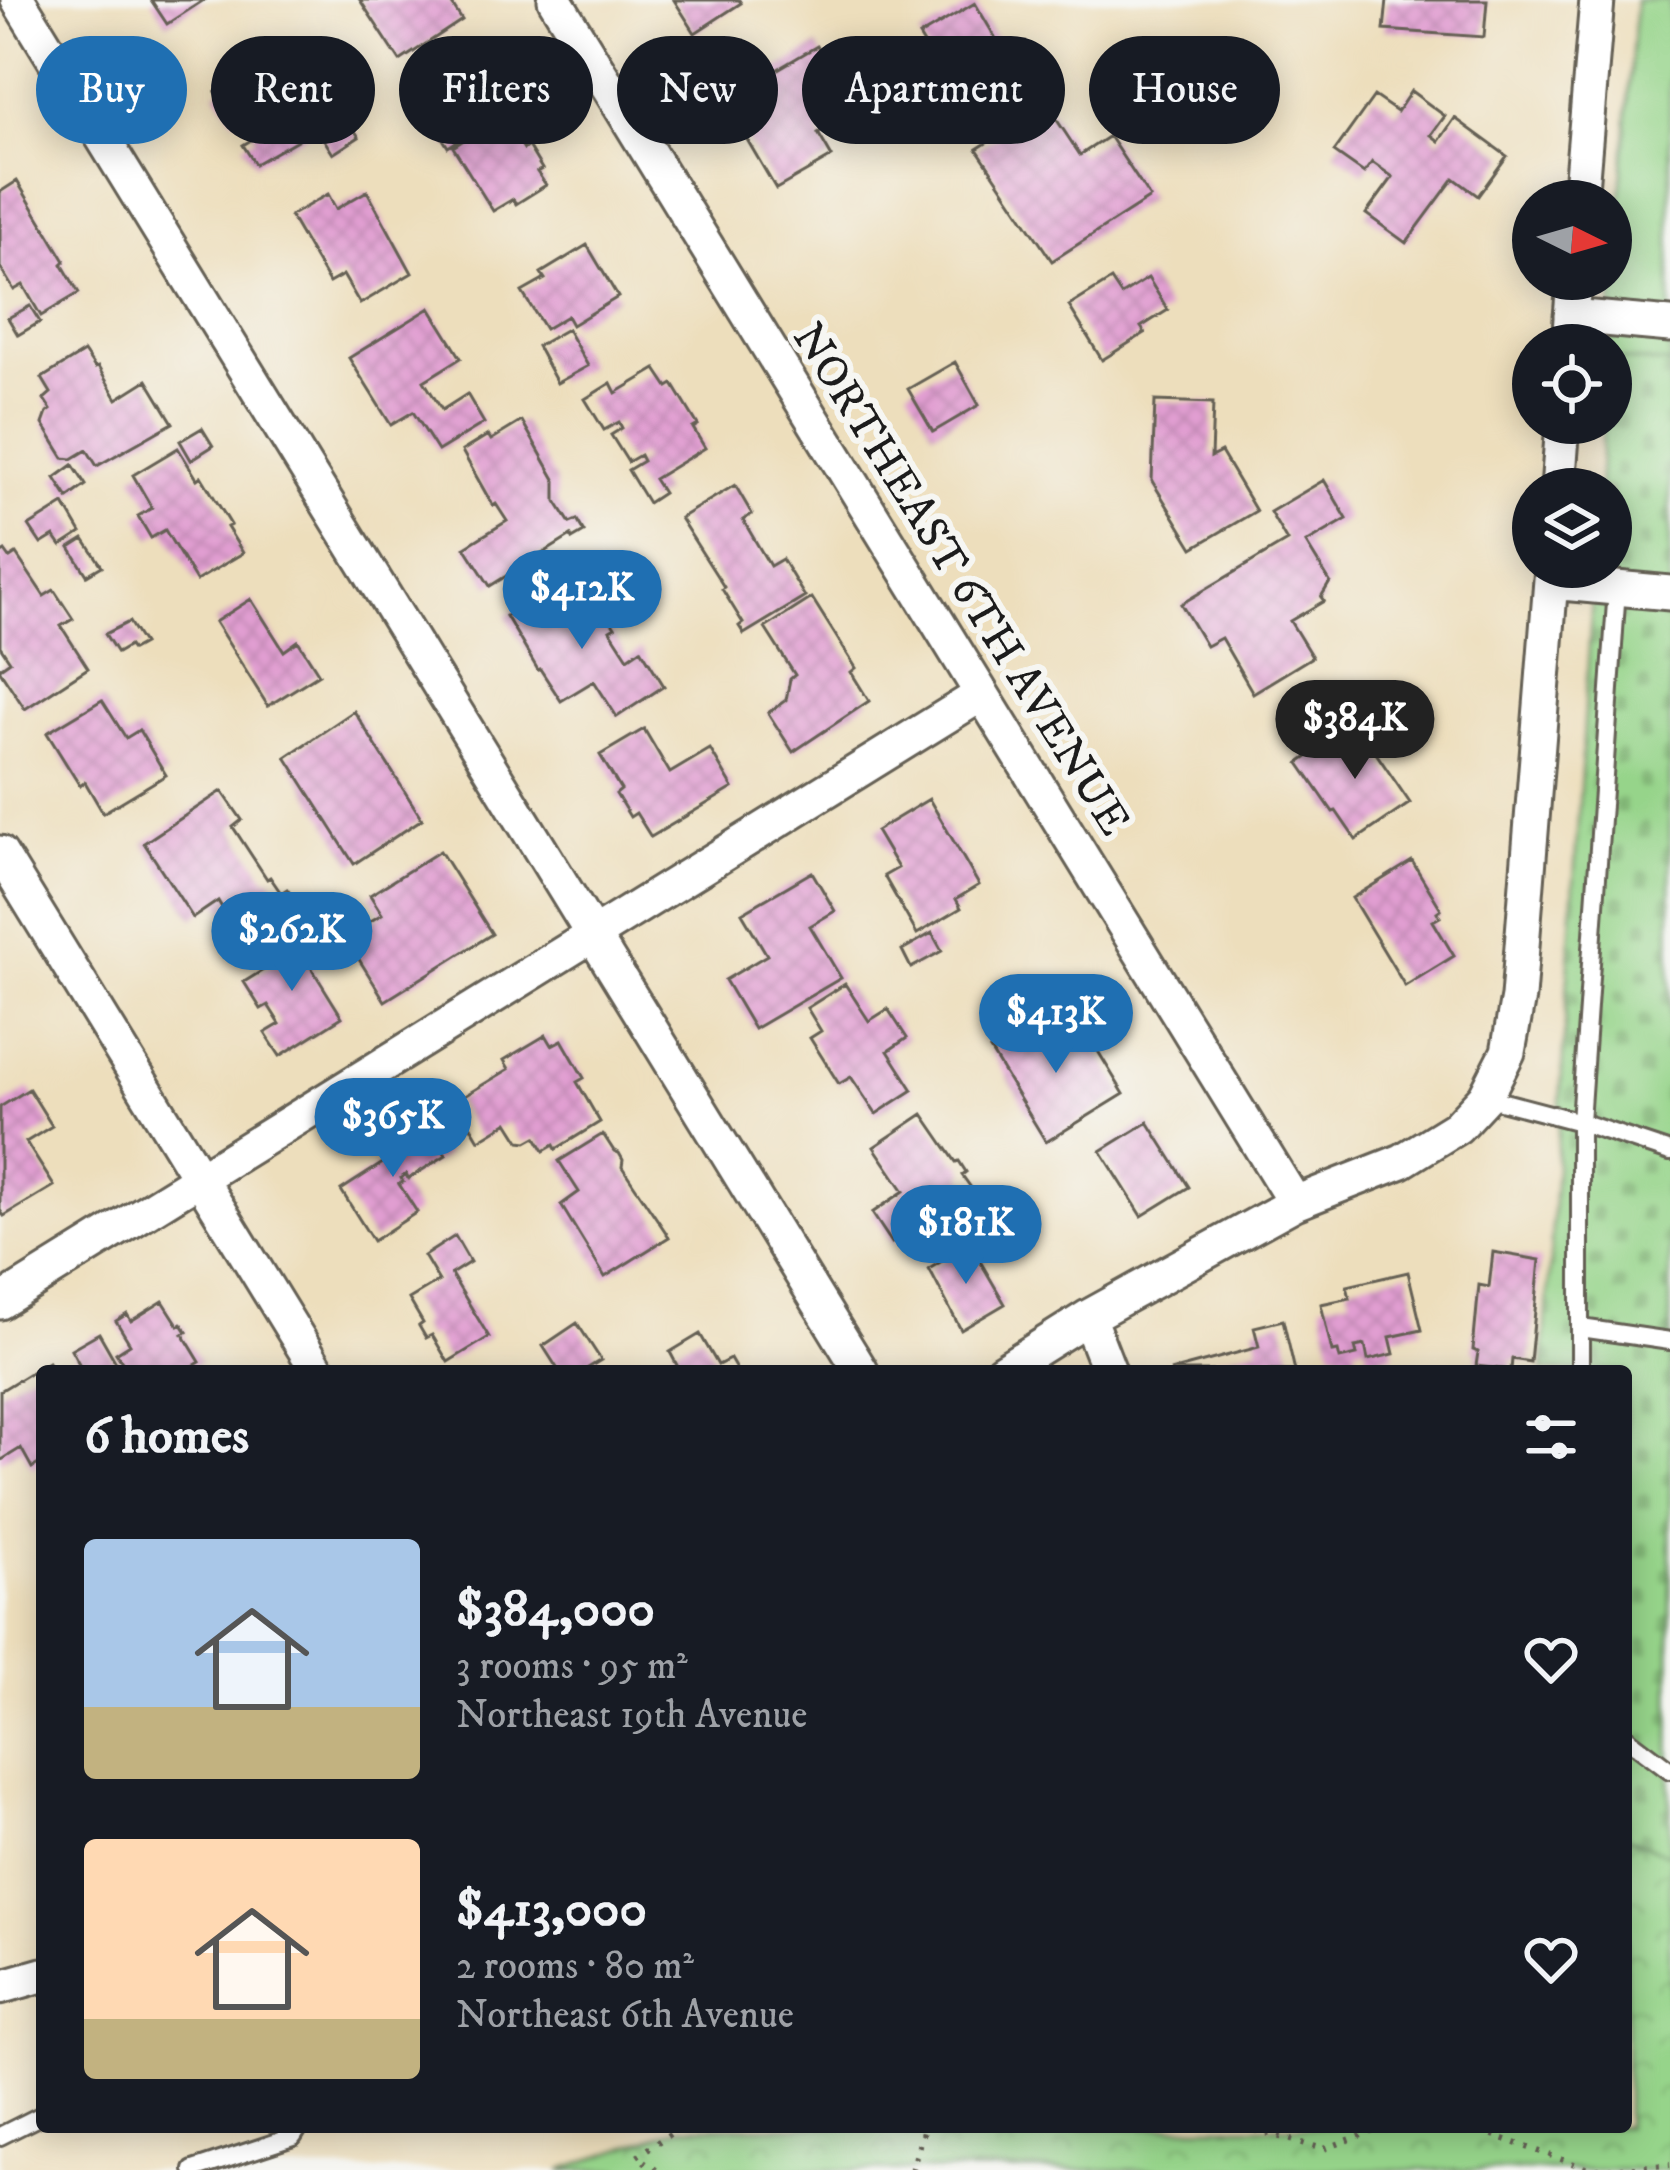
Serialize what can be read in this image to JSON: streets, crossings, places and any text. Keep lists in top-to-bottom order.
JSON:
{
  "streets": {
    "street": ["NORTHEAST 6TH AVENUE"]
  },
  "north": "right",
  "page": {
    "chip": [
      "Buy",
      "Rent",
      "Filters",
      "New",
      "Apartment",
      "House"
    ],
    "price": [
      "$412K",
      "$384K",
      "$262K",
      "$413K",
      "$365K",
      "$181K"
    ],
    "heading": "6 homes",
    "list": [
      {
        "name": "$384,000",
        "note": "3 rooms · 95 m² · Northeast 19th Avenue"
      },
      {
        "name": "$413,000",
        "note": "2 rooms · 80 m² · Northeast 6th Avenue"
      }
    ]
  }
}
